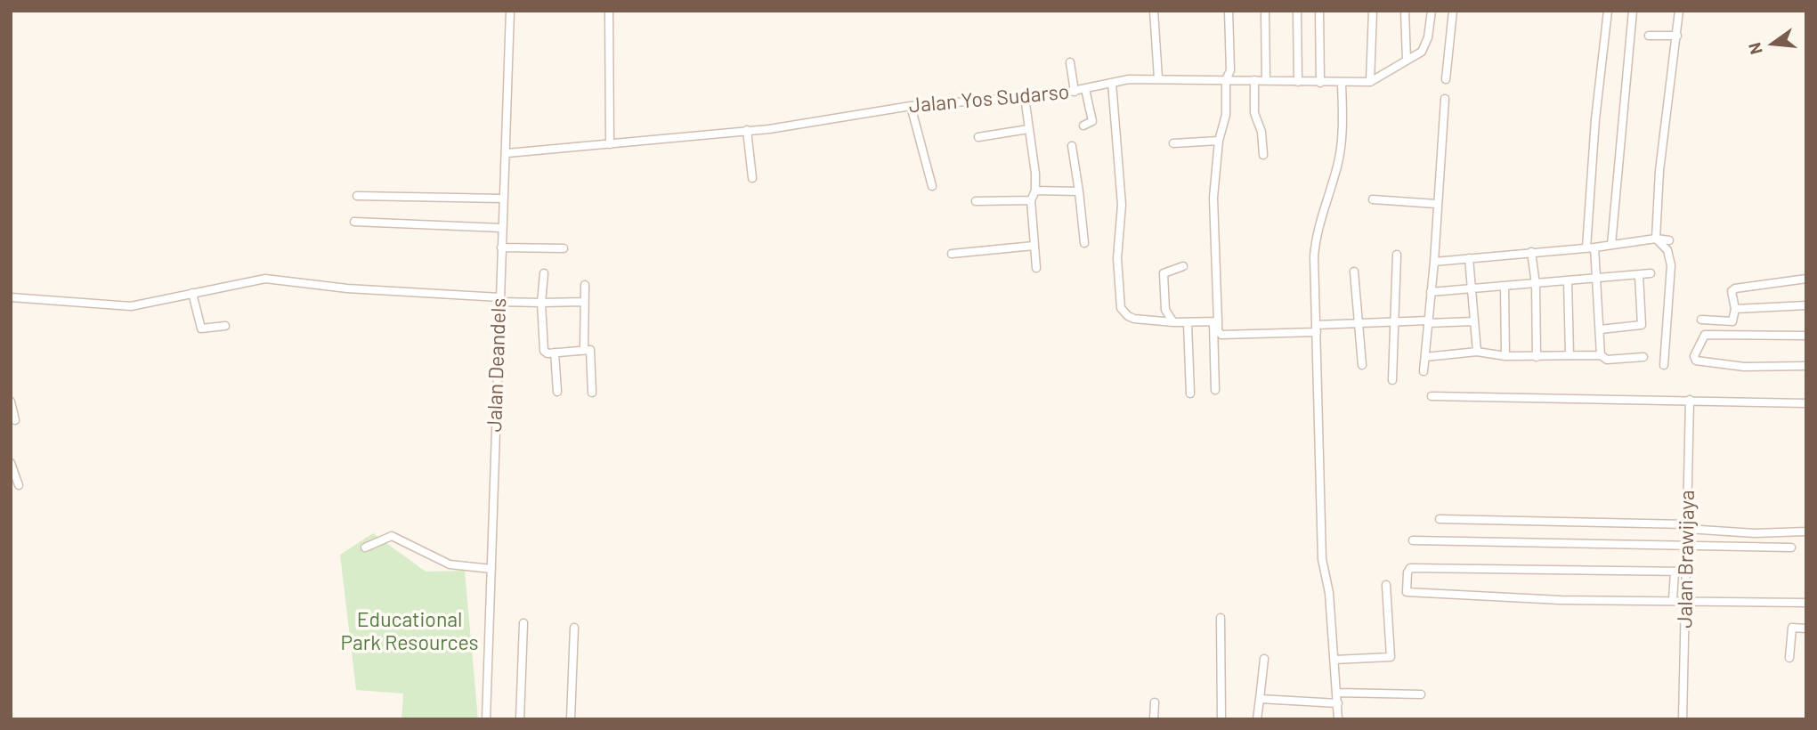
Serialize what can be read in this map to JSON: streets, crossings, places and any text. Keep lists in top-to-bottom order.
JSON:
{
  "streets": {
    "street": ["Jalan Yos Sudarso", "Jalan Deandels", "Jalan Brawijaya"]
  },
  "crossings": [
    ["Jalan Yos Sudarso", "Jalan Deandels"]
  ],
  "parks": ["Educational Park Resources"],
  "north": "left"
}
